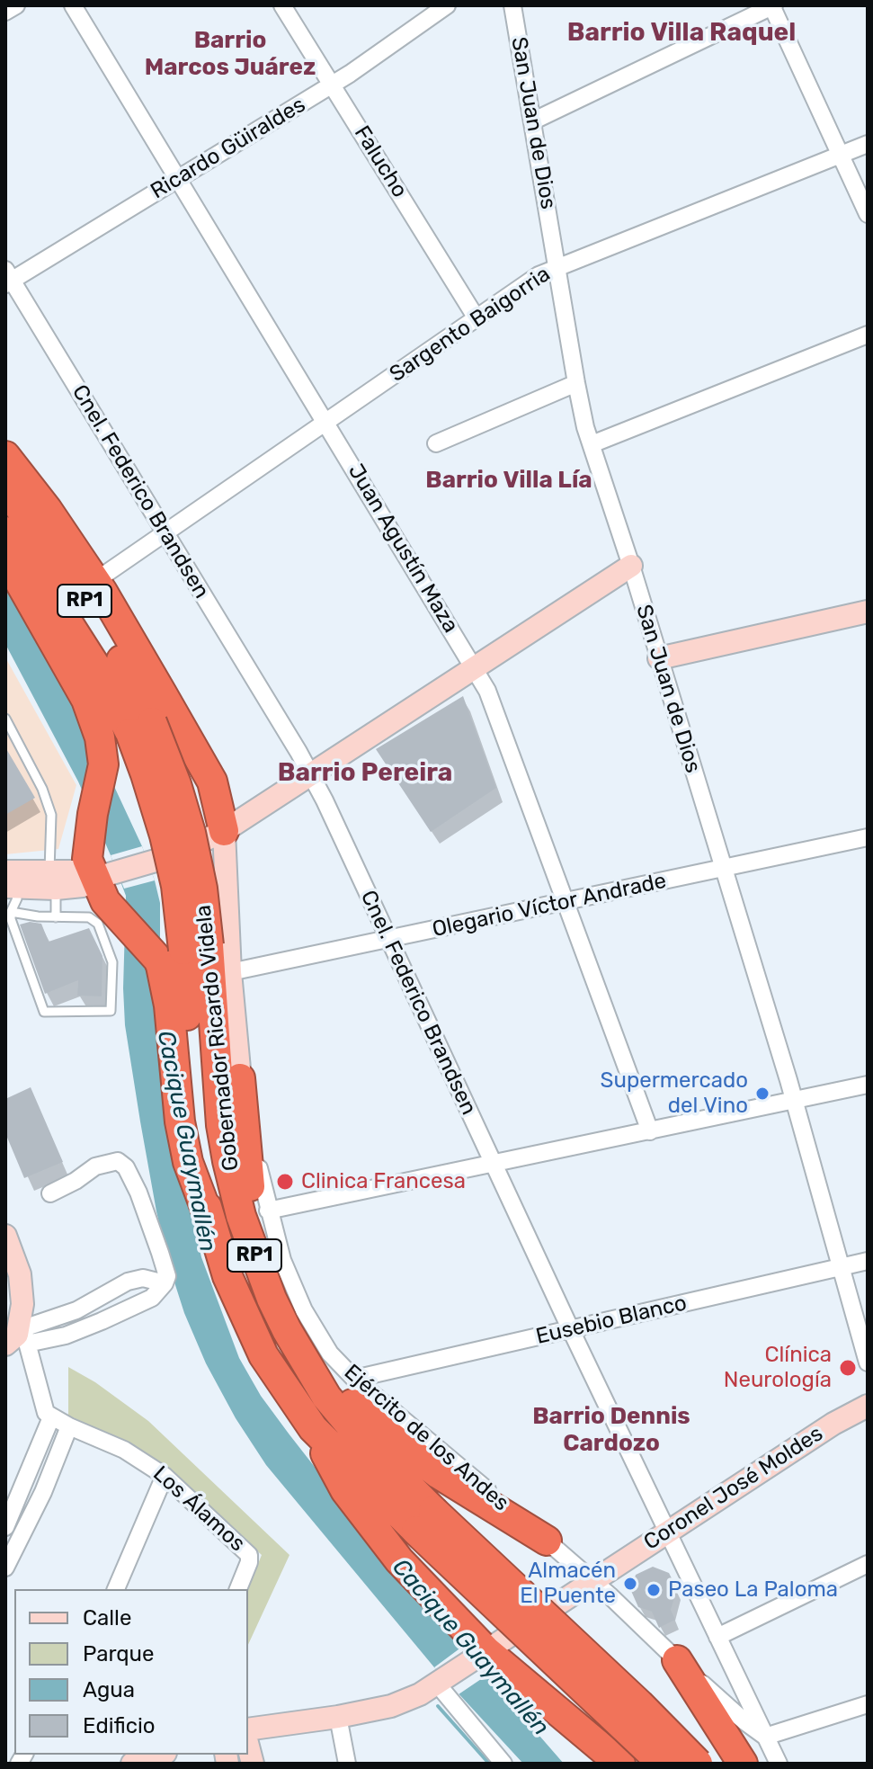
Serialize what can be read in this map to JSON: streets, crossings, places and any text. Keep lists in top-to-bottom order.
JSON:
{
  "streets": {
    "highway": ["RP1", "Gobernador Ricardo Videla"],
    "street": [
      "San Juan de Dios",
      "Ricardo Güiraldes",
      "Falucho",
      "Sargento Baigorria",
      "Cnel. Federico Brandsen",
      "Juan Agustín Maza",
      "Olegario Víctor Andrade",
      "Eusebio Blanco",
      "Ejército de los Andes",
      "Coronel José Moldes",
      "Los Álamos"
    ]
  },
  "crossings": [
    ["San Juan de Dios", "Sargento Baigorria"],
    ["San Juan de Dios", "Olegario Víctor Andrade"],
    ["San Juan de Dios", "Eusebio Blanco"],
    ["Ricardo Güiraldes", "Falucho"],
    ["Ricardo Güiraldes", "Cnel. Federico Brandsen"],
    ["Ricardo Güiraldes", "Juan Agustín Maza"],
    ["Falucho", "Sargento Baigorria"],
    ["Sargento Baigorria", "Cnel. Federico Brandsen"],
    ["Sargento Baigorria", "Juan Agustín Maza"],
    ["Cnel. Federico Brandsen", "Olegario Víctor Andrade"],
    ["Cnel. Federico Brandsen", "Eusebio Blanco"],
    ["Cnel. Federico Brandsen", "Ejército de los Andes"],
    ["Cnel. Federico Brandsen", "Coronel José Moldes"],
    ["Juan Agustín Maza", "Olegario Víctor Andrade"],
    ["Olegario Víctor Andrade", "Ejército de los Andes"],
    ["Eusebio Blanco", "Ejército de los Andes"],
    ["Ejército de los Andes", "Coronel José Moldes"]
  ],
  "districts": [
    "Barrio Villa Raquel",
    "Barrio Marcos Juárez",
    "Barrio Villa Lía",
    "Barrio Pereira",
    "Barrio Dennis Cardozo"
  ],
  "water": ["Cacique Guaymallén"],
  "places": [
    "Supermercado del Vino",
    "Clinica Francesa",
    "Clínica Neurología",
    "Almacén El Puente",
    "Paseo La Paloma"
  ],
  "legend": [
    "Calle",
    "Parque",
    "Agua",
    "Edificio"
  ]
}
